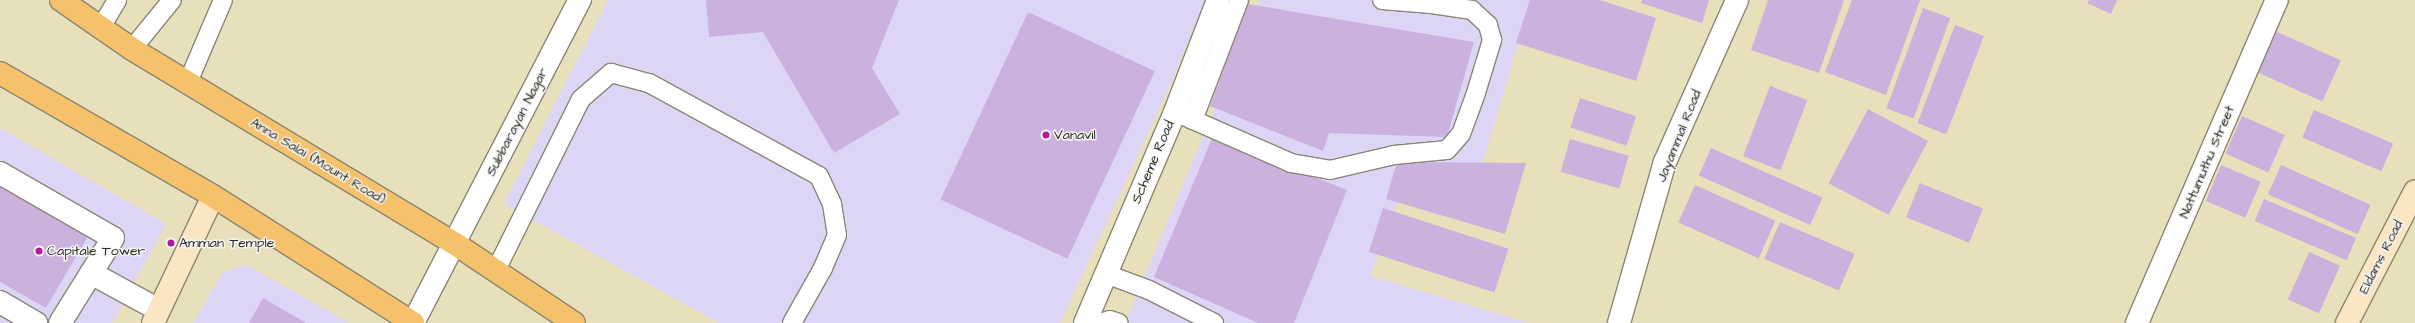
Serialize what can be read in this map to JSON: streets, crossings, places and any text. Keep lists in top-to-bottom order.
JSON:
{
  "streets": {
    "main road": ["Anna Salai (Mount Road)", "Eldams Road"],
    "street": [
      "Subbarayan Nagar",
      "Jayammal Road",
      "Scheme Road",
      "Nattumuthu Street"
    ]
  },
  "crossings": [
    ["Subbarayan Nagar", "Anna Salai (Mount Road)"]
  ],
  "places": ["Vanavil", "Amman Temple", "Capitale Tower"]
}
